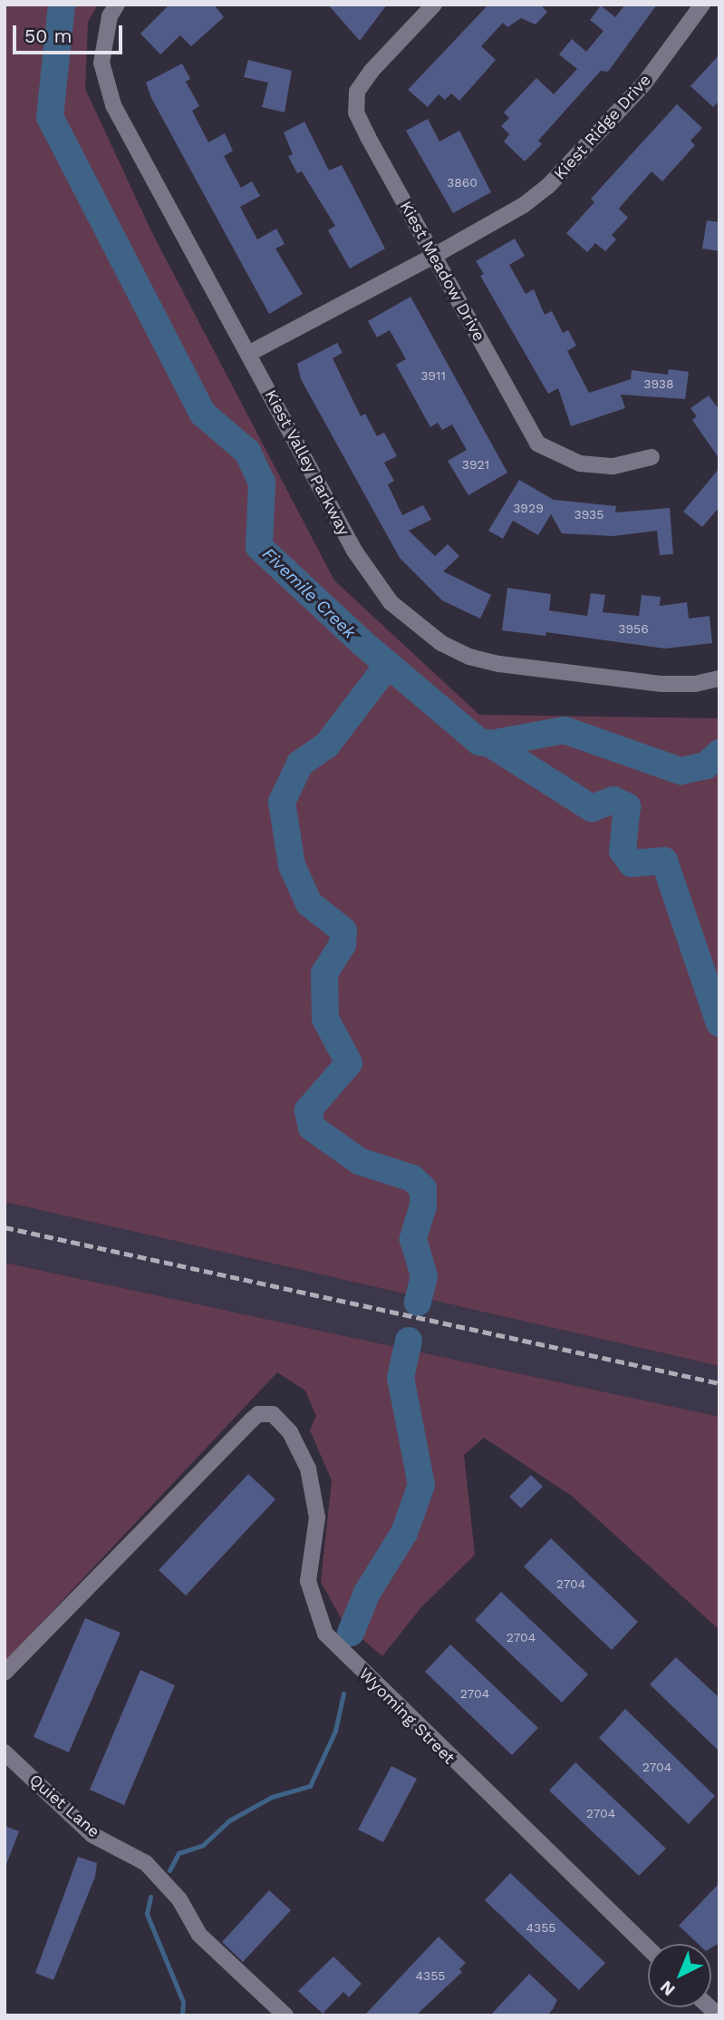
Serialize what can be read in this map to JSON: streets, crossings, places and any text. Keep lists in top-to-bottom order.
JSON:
{
  "streets": {
    "street": [
      "Kiest Ridge Drive",
      "Kiest Meadow Drive",
      "Kiest Valley Parkway",
      "Wyoming Street",
      "Quiet Lane"
    ]
  },
  "crossings": [
    ["Kiest Ridge Drive", "Kiest Meadow Drive"],
    ["Kiest Ridge Drive", "Kiest Valley Parkway"]
  ],
  "water": ["Fivemile Creek"],
  "house_numbers": [
    "3860",
    "3911",
    "3938",
    "3921",
    "3929",
    "3935",
    "3956",
    "2704",
    "2704",
    "2704",
    "2704",
    "2704",
    "4355",
    "4355"
  ],
  "scale_bar": "50 m",
  "north": "bottom left"
}
